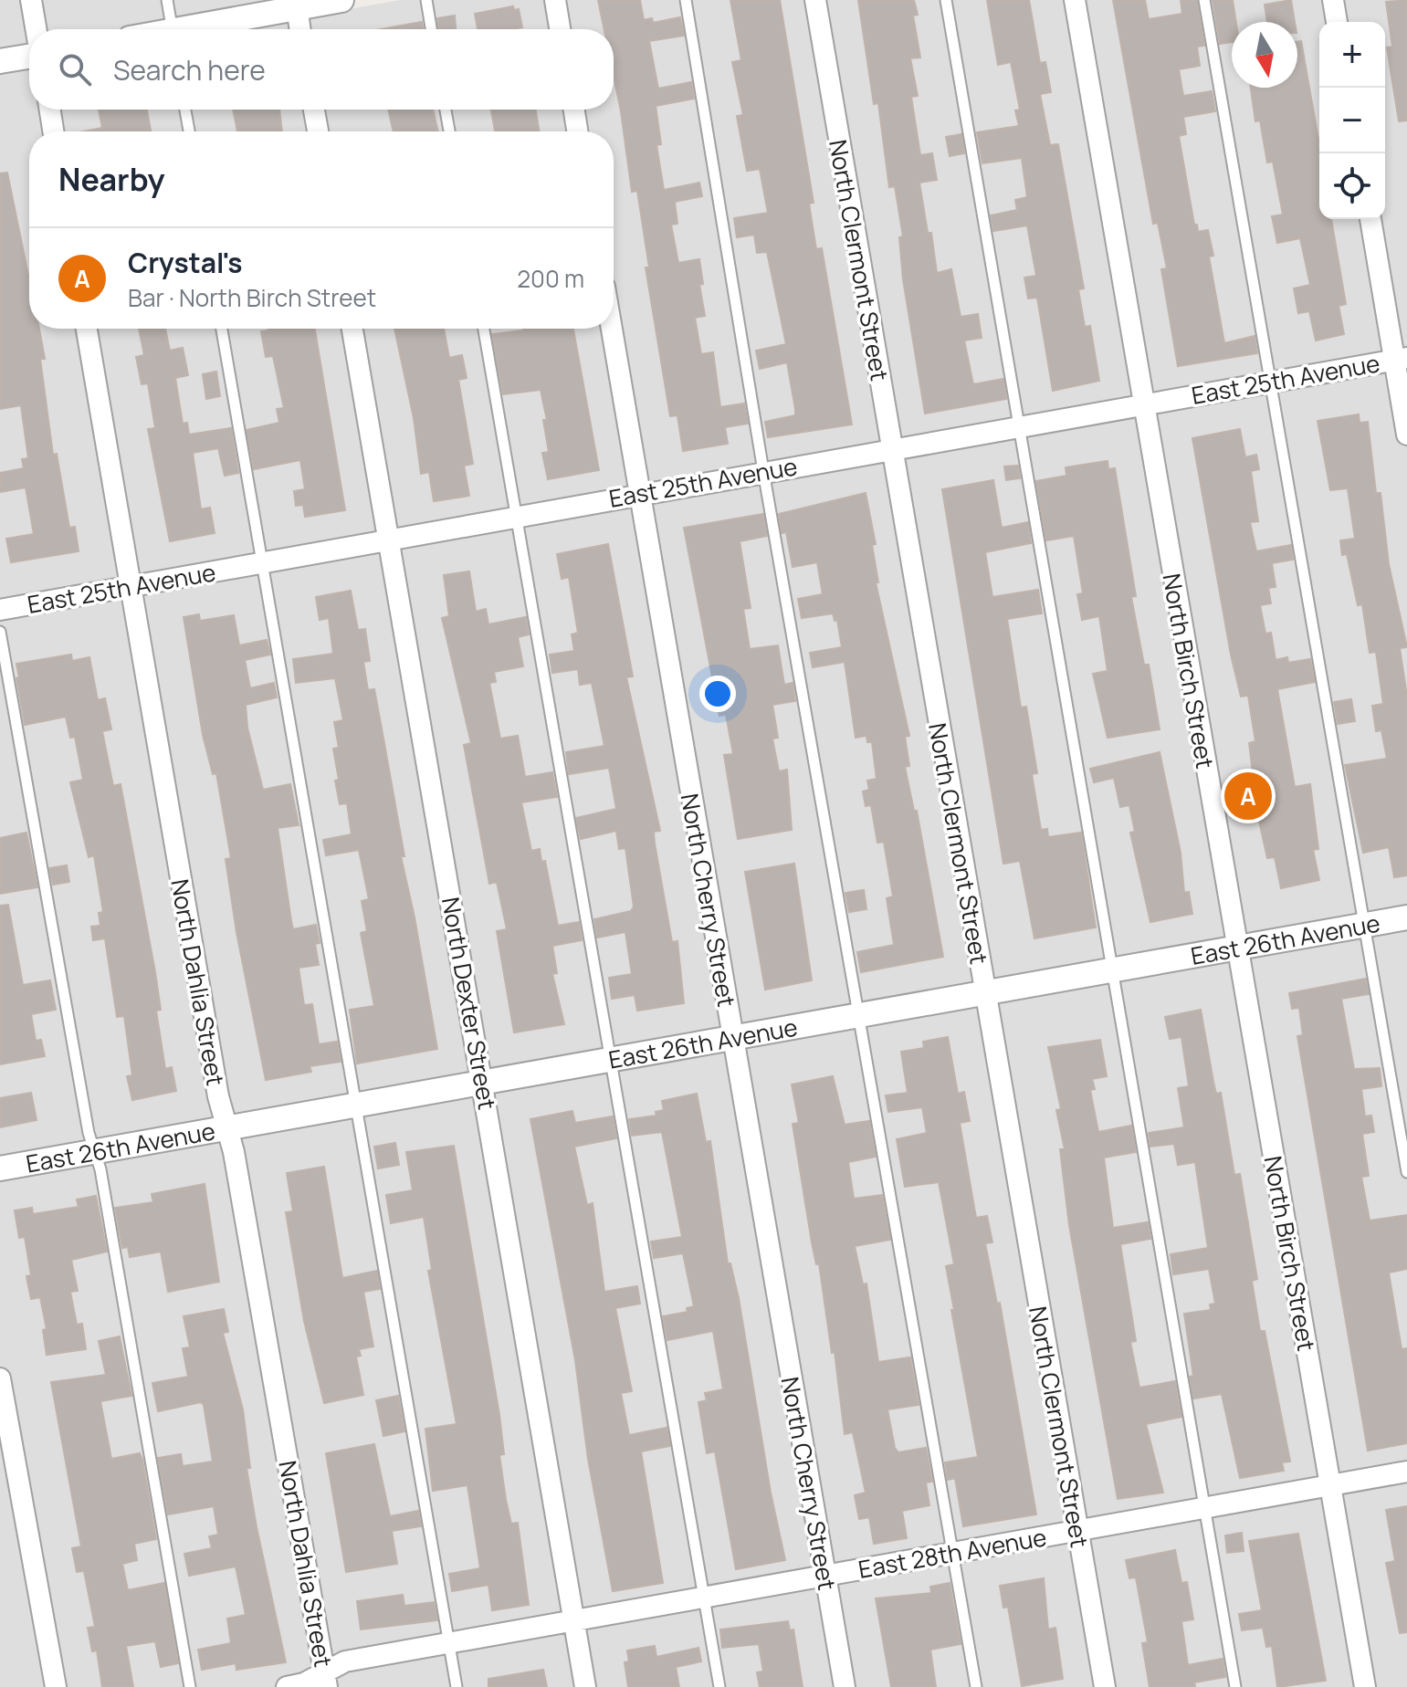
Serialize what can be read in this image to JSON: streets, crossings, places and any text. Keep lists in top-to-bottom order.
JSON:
{
  "streets": {
    "street": [
      "North Clermont Street",
      "East 25th Avenue",
      "North Birch Street",
      "North Cherry Street",
      "East 26th Avenue",
      "North Dahlia Street",
      "North Dexter Street",
      "East 28th Avenue"
    ]
  },
  "crossings": [
    ["North Clermont Street", "East 25th Avenue"],
    ["North Clermont Street", "East 26th Avenue"],
    ["North Clermont Street", "East 28th Avenue"],
    ["East 25th Avenue", "North Birch Street"],
    ["East 25th Avenue", "North Cherry Street"],
    ["East 25th Avenue", "North Dahlia Street"],
    ["East 25th Avenue", "North Dexter Street"],
    ["North Birch Street", "East 26th Avenue"],
    ["North Birch Street", "East 28th Avenue"],
    ["North Cherry Street", "East 26th Avenue"],
    ["North Cherry Street", "East 28th Avenue"],
    ["East 26th Avenue", "North Dahlia Street"],
    ["East 26th Avenue", "North Dexter Street"],
    ["North Dahlia Street", "East 28th Avenue"],
    ["North Dexter Street", "East 28th Avenue"]
  ],
  "north": "bottom",
  "page": {
    "map_buttons": ["+", "−"],
    "search": "Search here",
    "heading": "Nearby",
    "list": [
      {
        "mark": "A",
        "name": "Crystal's",
        "note": "Bar · North Birch Street",
        "value": "200 m"
      }
    ],
    "pins": "A"
  }
}
